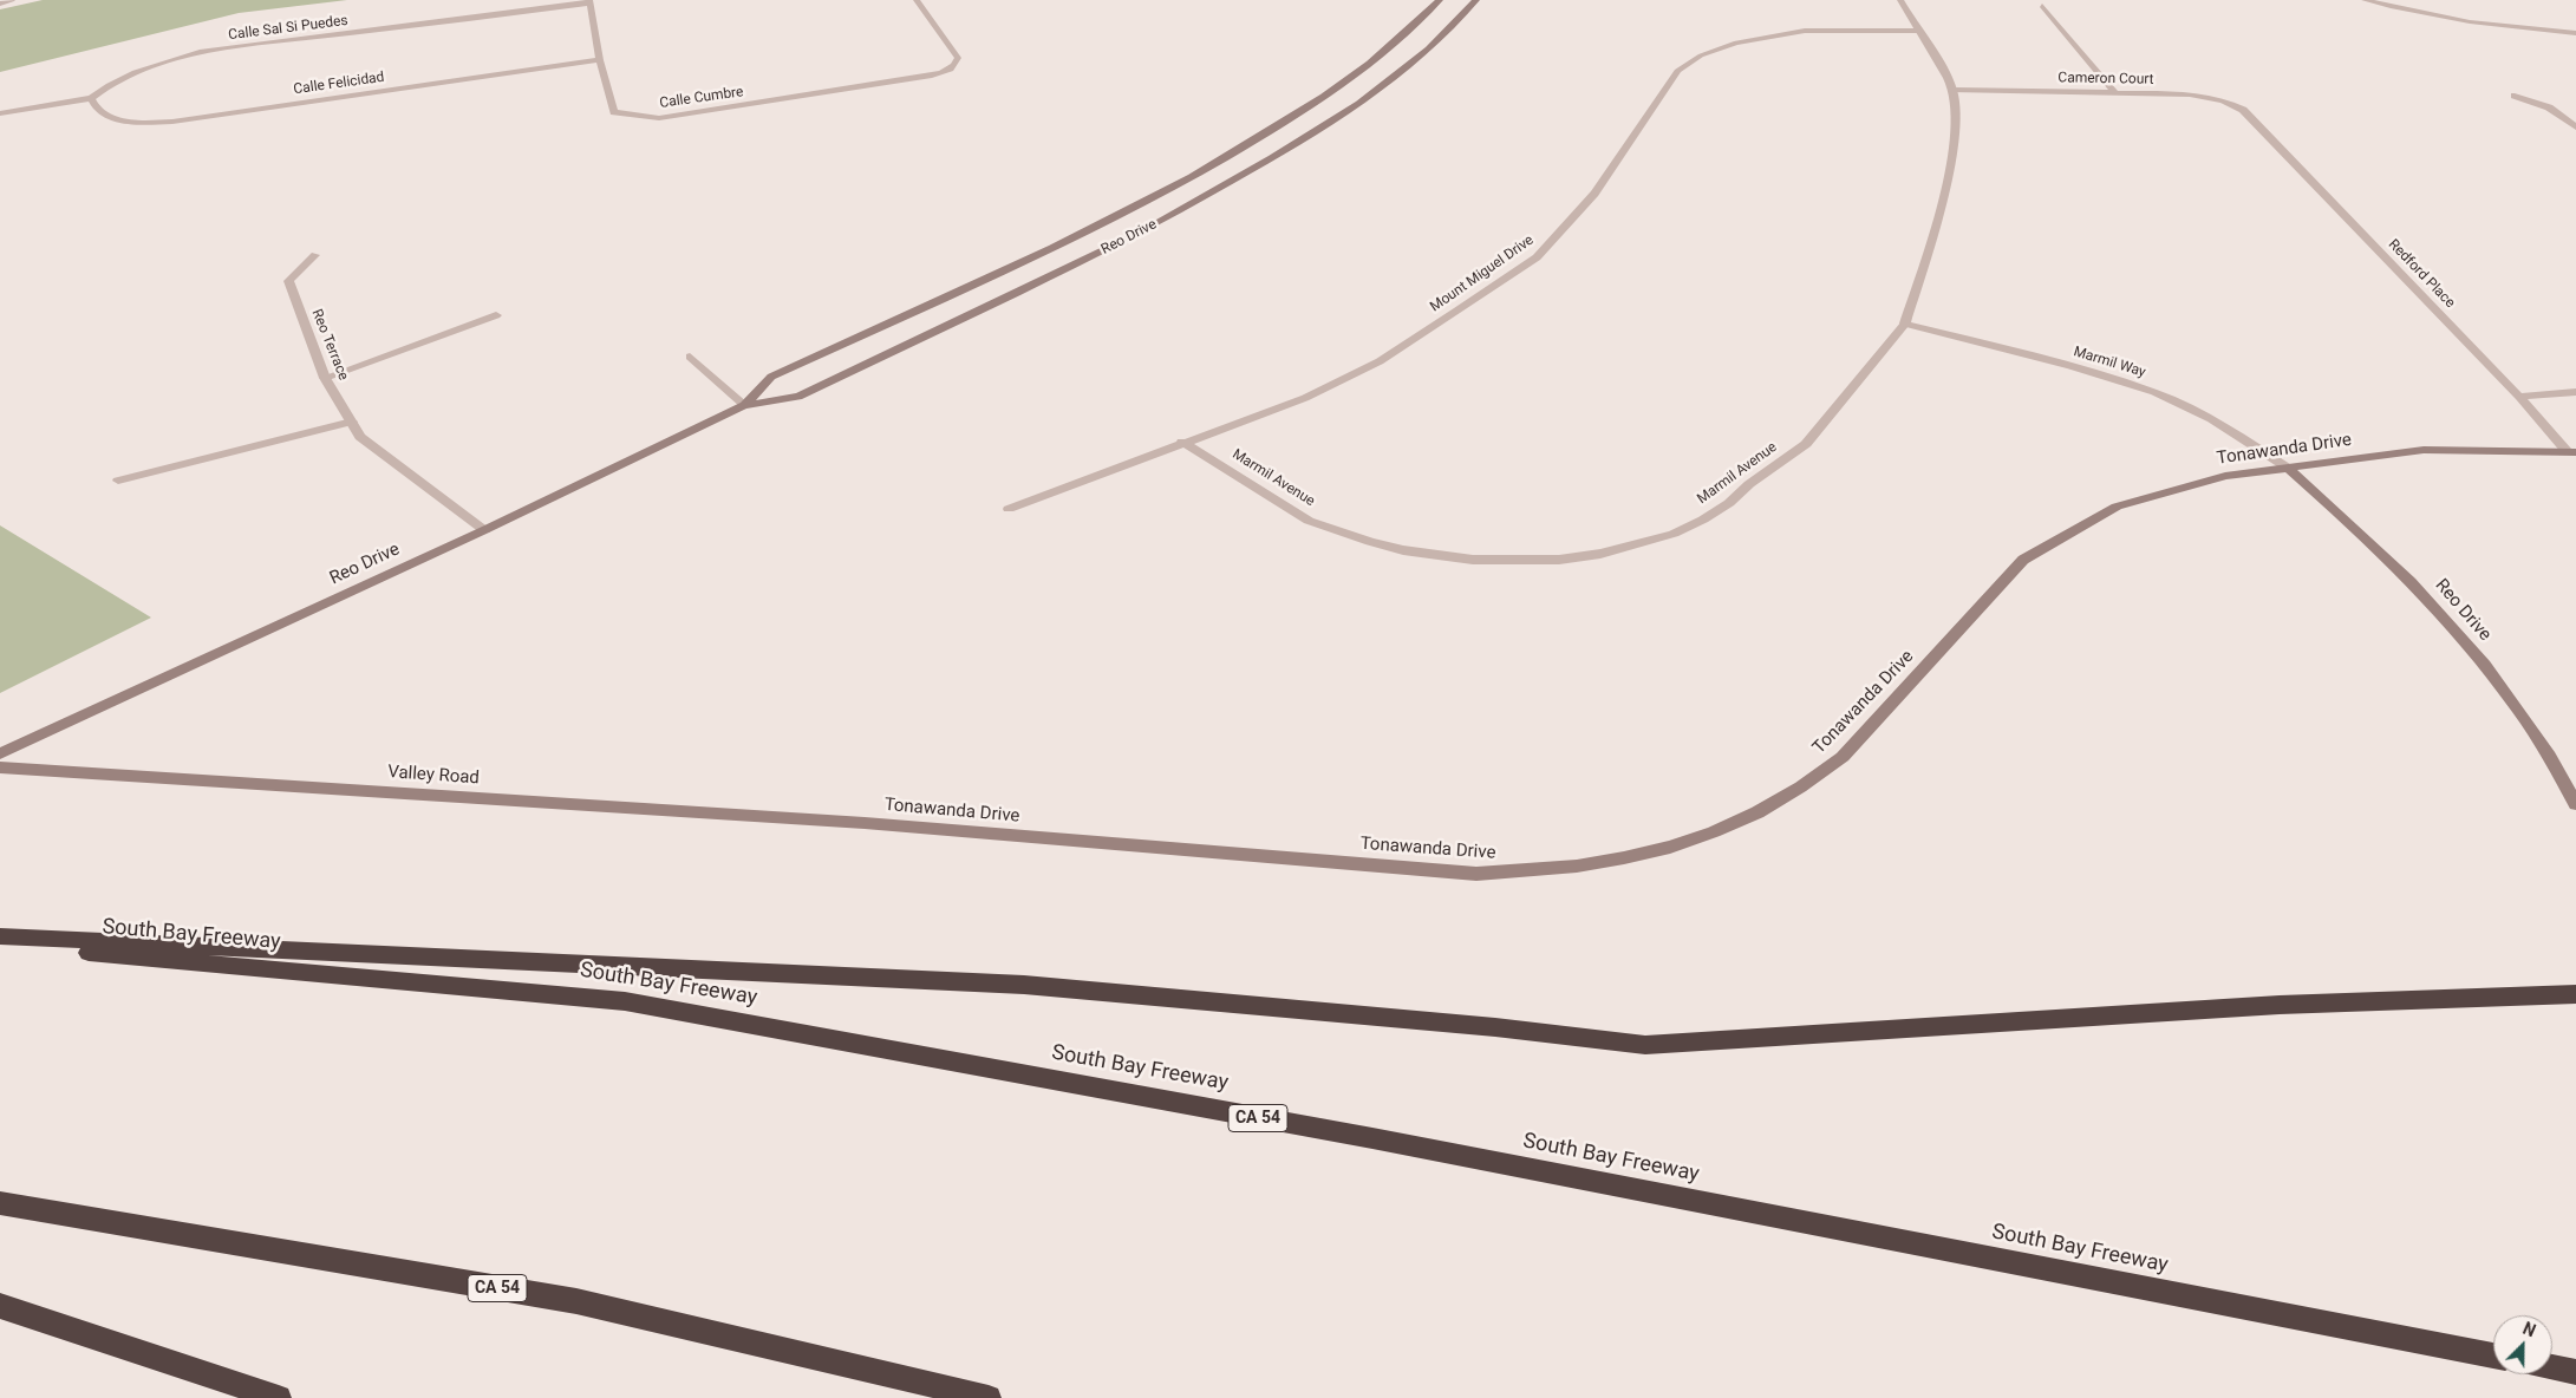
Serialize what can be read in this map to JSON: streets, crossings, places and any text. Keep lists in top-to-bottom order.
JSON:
{
  "streets": {
    "highway": ["South Bay Freeway", "CA 54"],
    "main road": ["Reo Drive", "Tonawanda Drive", "Valley Road"],
    "street": [
      "Calle Sal Si Puedes",
      "Cameron Court",
      "Calle Felicidad",
      "Calle Cumbre",
      "Mount Miguel Drive",
      "Redford Place",
      "Reo Terrace",
      "Marmil Way",
      "Marmil Avenue"
    ]
  },
  "crossings": [
    ["Calle Sal Si Puedes", "Calle Felicidad"],
    ["Calle Sal Si Puedes", "Calle Cumbre"],
    ["Cameron Court", "Redford Place"],
    ["Cameron Court", "Marmil Avenue"],
    ["Calle Felicidad", "Calle Cumbre"],
    ["Reo Drive", "Reo Terrace"],
    ["Reo Drive", "Marmil Way"],
    ["Reo Drive", "Tonawanda Drive"],
    ["Mount Miguel Drive", "Marmil Avenue"],
    ["Redford Place", "Tonawanda Drive"],
    ["Marmil Way", "Tonawanda Drive"],
    ["Marmil Way", "Marmil Avenue"],
    ["Tonawanda Drive", "Valley Road"]
  ],
  "north": "top right"
}
